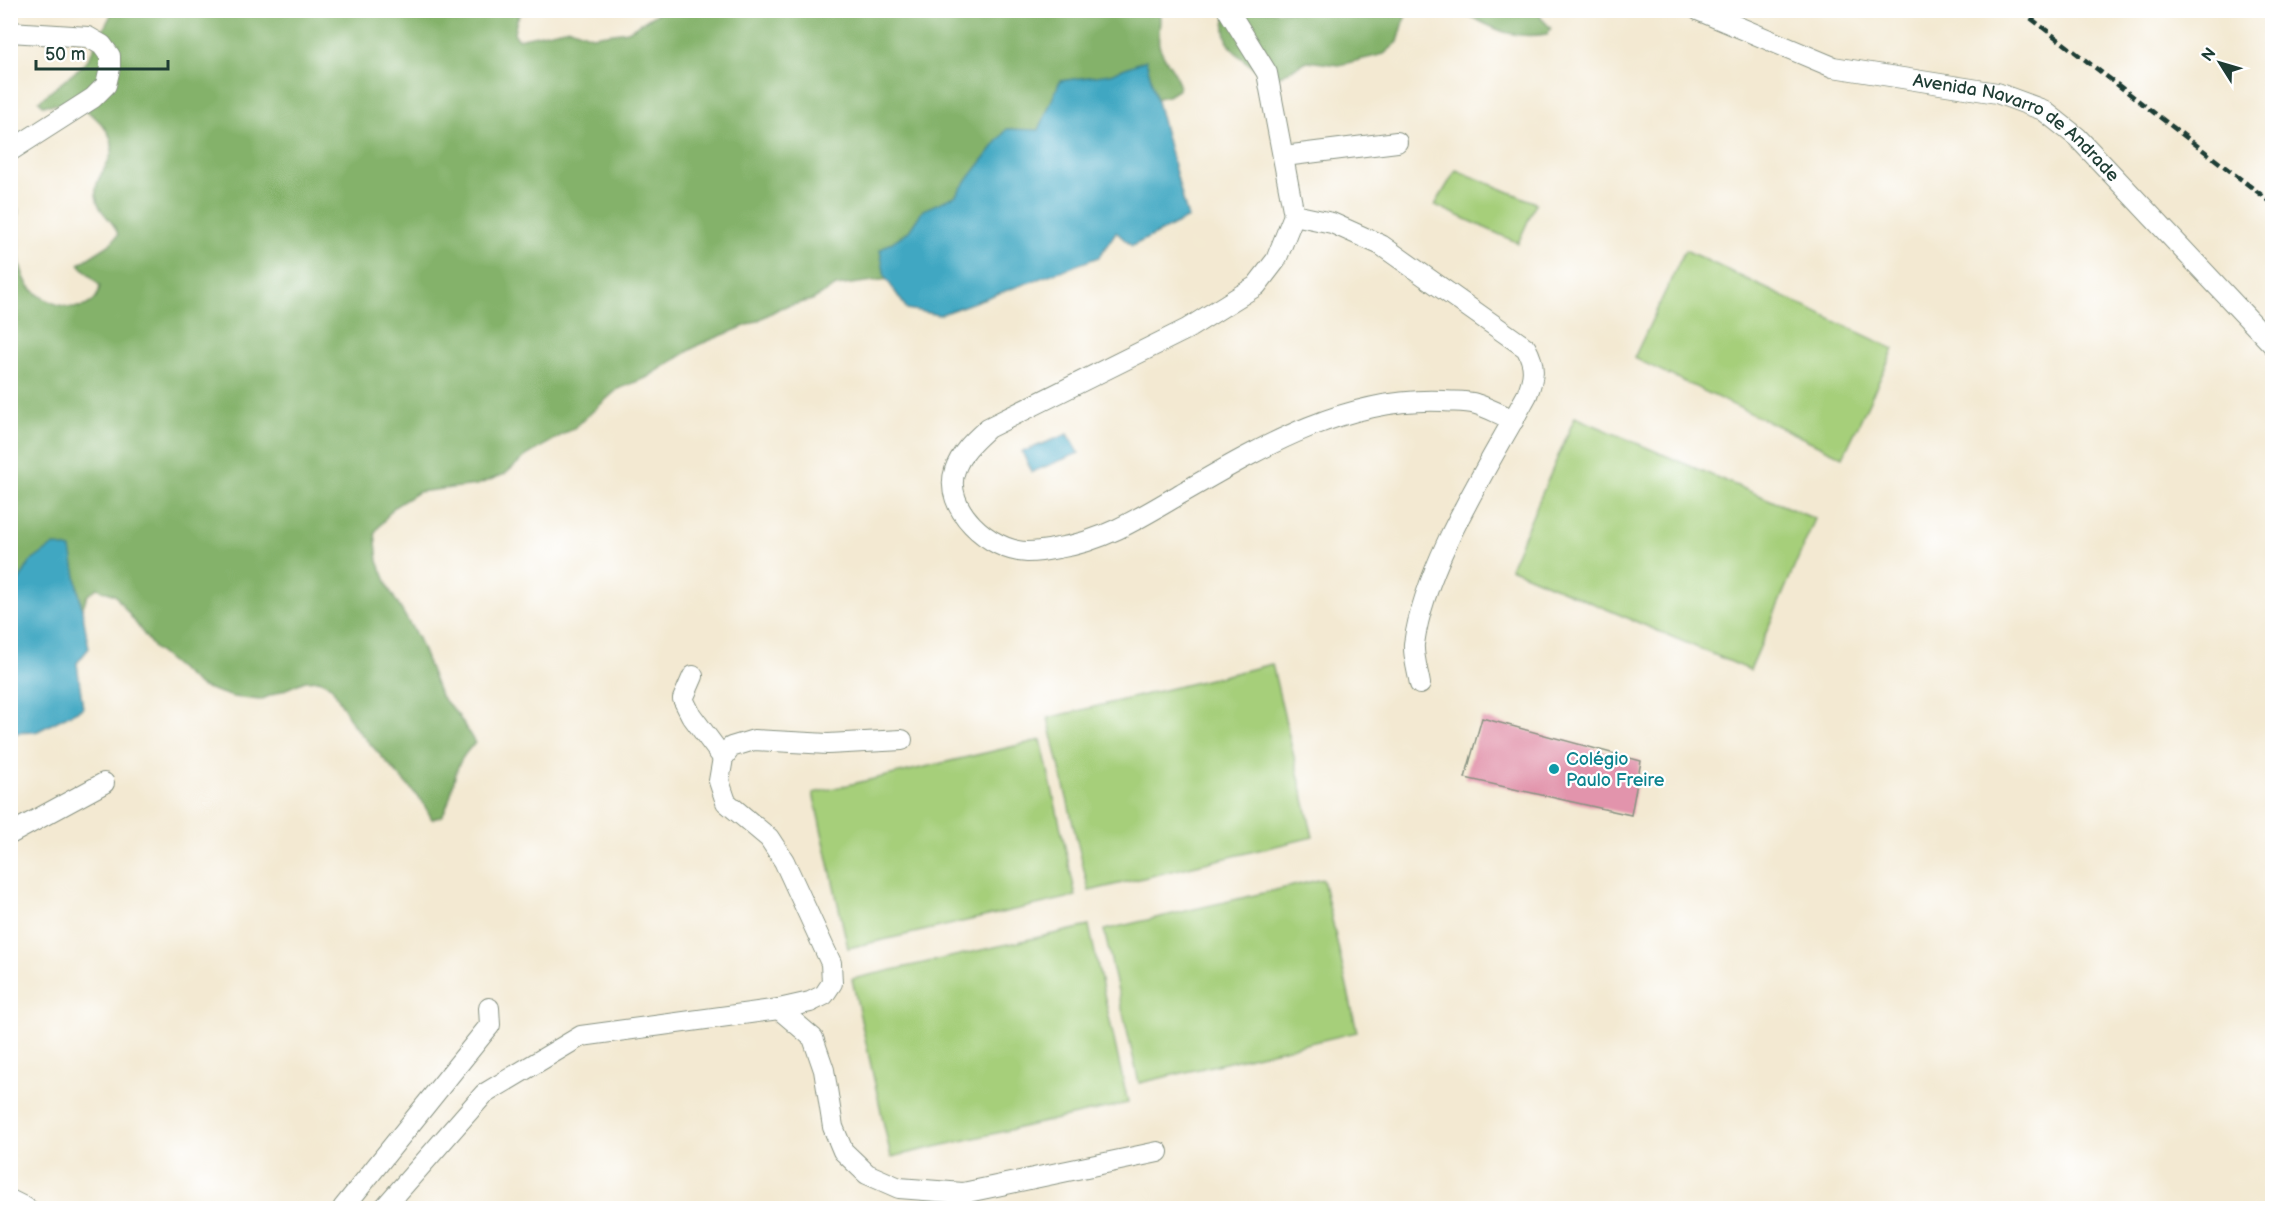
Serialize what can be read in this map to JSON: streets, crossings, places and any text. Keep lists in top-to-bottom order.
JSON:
{
  "streets": {
    "street": ["Avenida Navarro de Andrade"]
  },
  "places": ["Colégio Paulo Freire"],
  "scale_bar": "50 m",
  "north": "top left"
}
